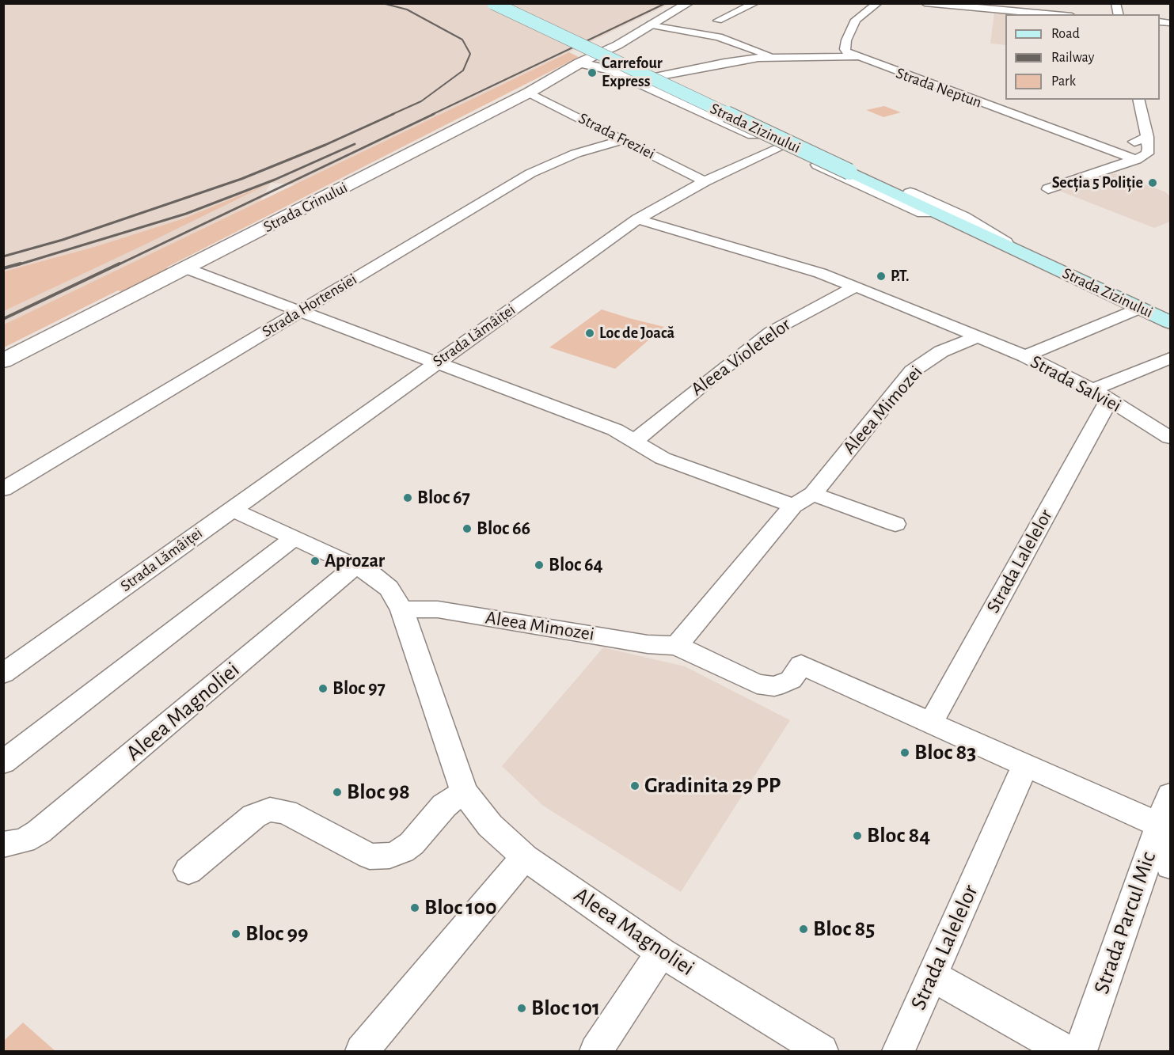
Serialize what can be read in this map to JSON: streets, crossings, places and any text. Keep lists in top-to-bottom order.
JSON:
{
  "streets": {
    "main road": ["Strada Zizinului"],
    "street": [
      "Strada Neptun",
      "Strada Freziei",
      "Strada Crinului",
      "Strada Hortensiei",
      "Strada Lămâiței",
      "Aleea Violetelor",
      "Strada Salviei",
      "Aleea Mimozei",
      "Strada Lalelelor",
      "Aleea Magnoliei",
      "Strada Parcul Mic"
    ]
  },
  "crossings": [
    ["Strada Zizinului", "Strada Crinului"],
    ["Strada Zizinului", "Strada Lămâiței"],
    ["Strada Freziei", "Strada Crinului"],
    ["Strada Freziei", "Strada Hortensiei"],
    ["Strada Freziei", "Strada Lămâiței"],
    ["Strada Lămâiței", "Aleea Magnoliei"],
    ["Strada Salviei", "Aleea Mimozei"],
    ["Strada Salviei", "Strada Lalelelor"],
    ["Aleea Mimozei", "Strada Lalelelor"],
    ["Aleea Mimozei", "Aleea Magnoliei"]
  ],
  "places": [
    "Carrefour Express",
    "Secția 5 Poliție",
    "P.T.",
    "Loc de Joacă",
    "Bloc 67",
    "Bloc 66",
    "Aprozar",
    "Bloc 64",
    "Bloc 97",
    "Bloc 83",
    "Gradinita 29 PP",
    "Bloc 98",
    "Bloc 84",
    "Bloc 100",
    "Bloc 85",
    "Bloc 99",
    "Bloc 101"
  ],
  "legend": ["Road", "Railway", "Park"]
}
